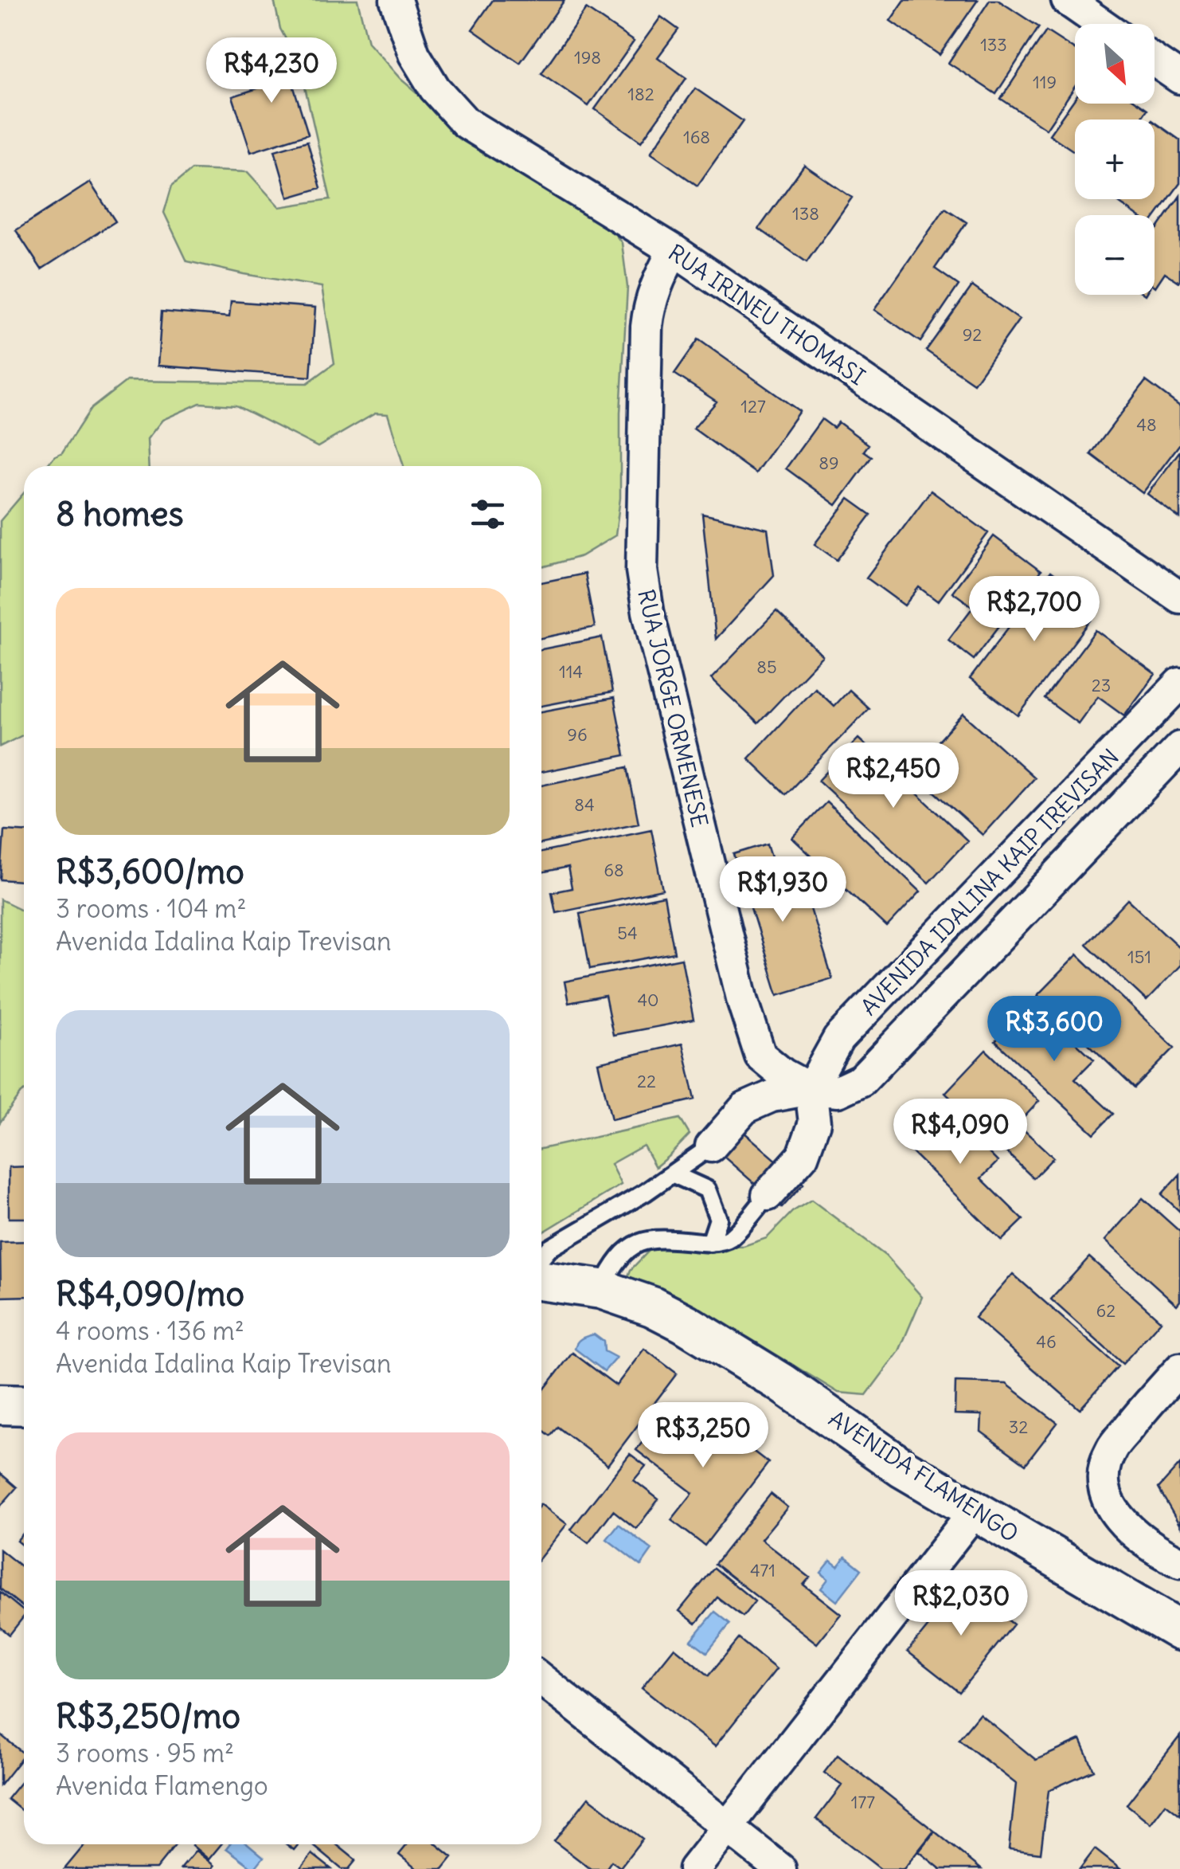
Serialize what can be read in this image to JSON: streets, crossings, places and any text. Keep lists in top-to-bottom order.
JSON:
{
  "streets": {
    "street": [
      "RUA IRINEU THOMASI",
      "RUA JORGE ORMENESE",
      "AVENIDA IDALINA KAIP TREVISAN",
      "AVENIDA FLAMENGO"
    ]
  },
  "crossings": [
    ["RUA IRINEU THOMASI", "RUA JORGE ORMENESE"],
    ["RUA JORGE ORMENESE", "AVENIDA IDALINA KAIP TREVISAN"]
  ],
  "house_numbers": [
    "133",
    "198",
    "119",
    "182",
    "168",
    "138",
    "92",
    "127",
    "48",
    "89",
    "85",
    "114",
    "23",
    "96",
    "84",
    "68",
    "54",
    "151",
    "40",
    "22",
    "62",
    "46",
    "32",
    "471",
    "177"
  ],
  "north": "bottom right",
  "page": {
    "map_buttons": ["+", "−"],
    "price": [
      "R$4,230",
      "R$2,700",
      "R$2,450",
      "R$1,930",
      "R$3,600",
      "R$4,090",
      "R$3,250",
      "R$2,030"
    ],
    "heading": "8 homes",
    "list": [
      {
        "name": "R$3,600/mo",
        "note": "3 rooms · 104 m² · Avenida Idalina Kaip Trevisan"
      },
      {
        "name": "R$4,090/mo",
        "note": "4 rooms · 136 m² · Avenida Idalina Kaip Trevisan"
      },
      {
        "name": "R$3,250/mo",
        "note": "3 rooms · 95 m² · Avenida Flamengo"
      }
    ]
  }
}
